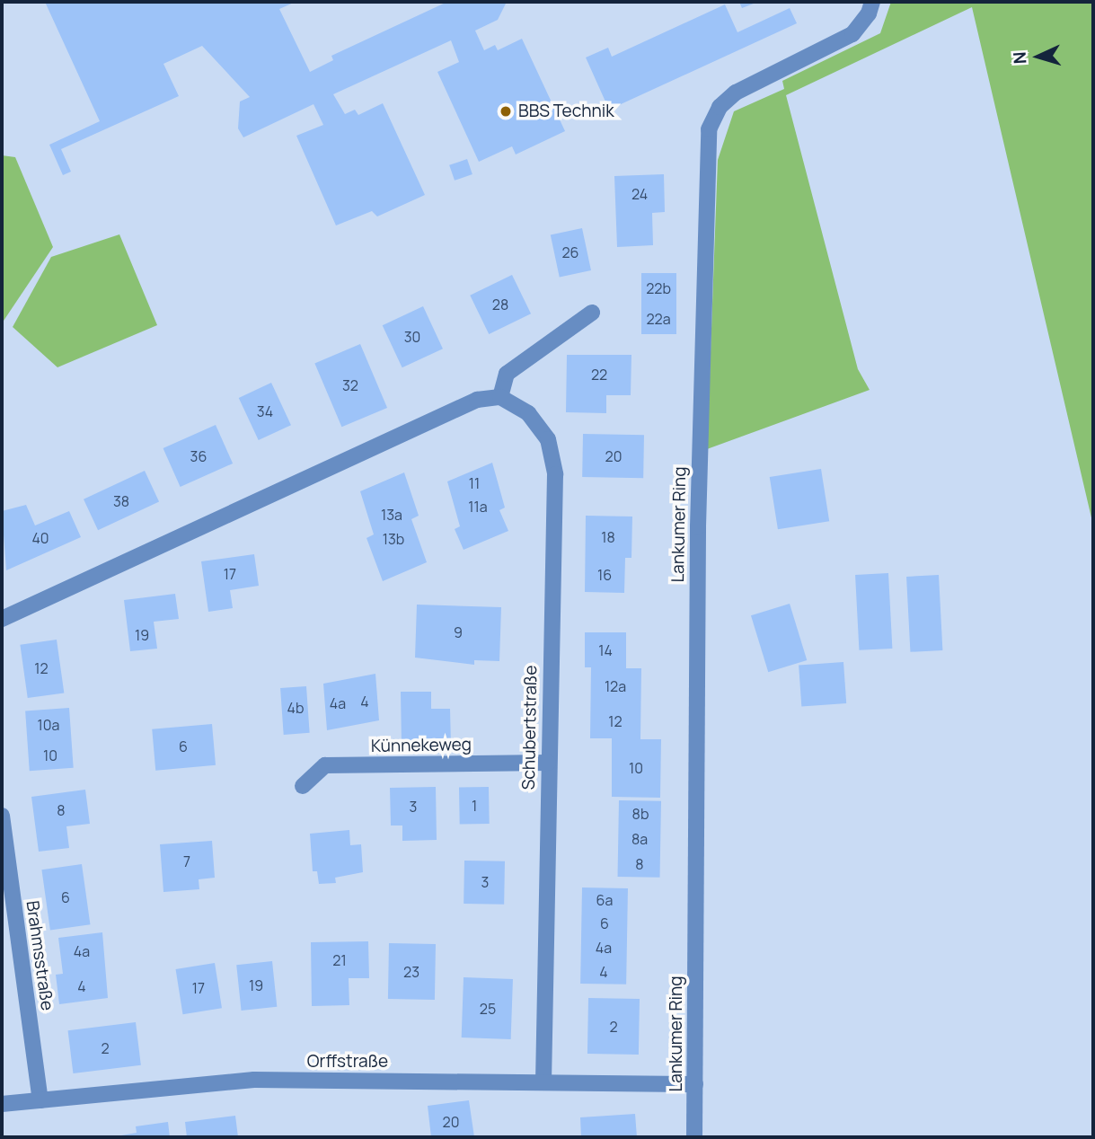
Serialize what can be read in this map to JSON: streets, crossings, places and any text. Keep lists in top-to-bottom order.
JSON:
{
  "streets": {
    "street": [
      "Lankumer Ring",
      "Schubertstraße",
      "Künnekeweg",
      "Brahmsstraße",
      "Orffstraße"
    ]
  },
  "crossings": [
    ["Lankumer Ring", "Orffstraße"],
    ["Schubertstraße", "Künnekeweg"],
    ["Schubertstraße", "Orffstraße"],
    ["Brahmsstraße", "Orffstraße"]
  ],
  "places": ["BBS Technik"],
  "house_numbers": [
    "24",
    "26",
    "22b",
    "28",
    "22a",
    "30",
    "22",
    "32",
    "34",
    "36",
    "20",
    "11",
    "38",
    "11a",
    "13a",
    "18",
    "40",
    "13b",
    "17",
    "16",
    "9",
    "19",
    "14",
    "12",
    "12a",
    "4",
    "4a",
    "4b",
    "12",
    "10a",
    "6",
    "10",
    "10",
    "1",
    "3",
    "8",
    "8b",
    "8a",
    "7",
    "8",
    "3",
    "6",
    "6a",
    "6",
    "4a",
    "4a",
    "21",
    "23",
    "4",
    "19",
    "4",
    "17",
    "25",
    "2",
    "2",
    "20"
  ],
  "north": "left"
}
